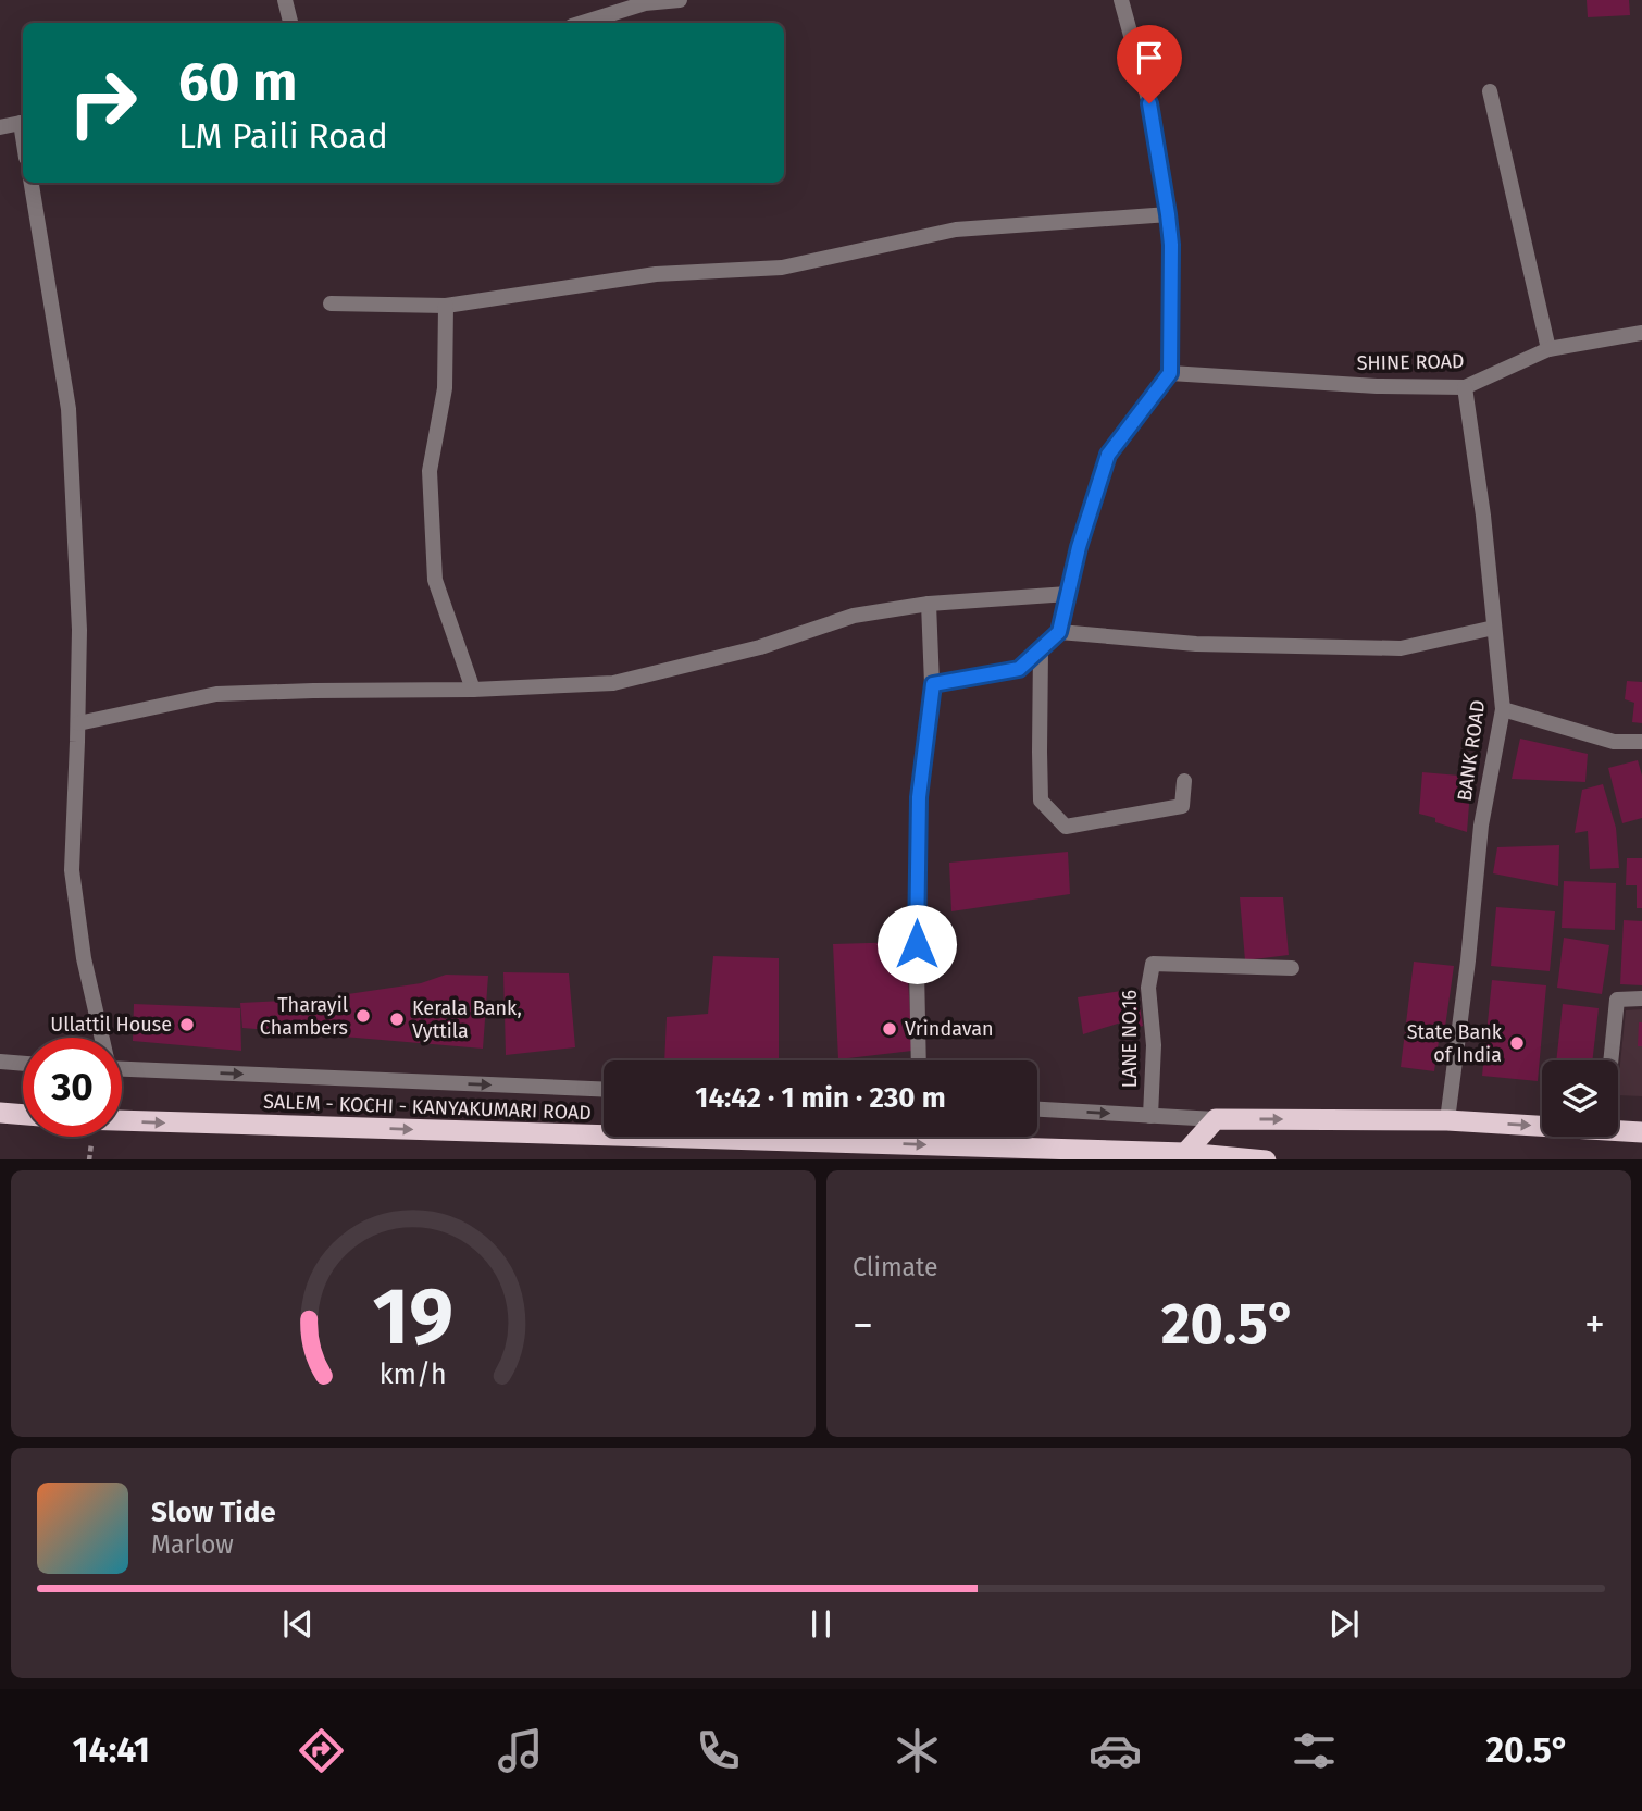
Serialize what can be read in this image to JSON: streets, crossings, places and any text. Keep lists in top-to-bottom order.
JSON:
{
  "streets": {
    "highway": ["SALEM - KOCHI - KANYAKUMARI ROAD"],
    "street": ["SHINE ROAD", "BANK ROAD", "LANE NO.16"]
  },
  "crossings": [
    ["SHINE ROAD", "BANK ROAD"]
  ],
  "one_way": ["SALEM - KOCHI - KANYAKUMARI ROAD"],
  "places": [
    "Tharayil Chambers",
    "Kerala Bank, Vyttila",
    "Ullattil House",
    "Vrindavan",
    "State Bank of India"
  ],
  "page": {
    "turn": ["60 m", "LM Paili Road"],
    "limit": "30",
    "trip": "14:42 · 1 min · 230 m",
    "tile": "Climate",
    "heat": ["−", "20.5°", "+"],
    "song": ["Slow Tide", "Marlow"],
    "tabs": ["14:41", "20.5°"],
    "gauge": ["19", "km/h"]
  }
}
